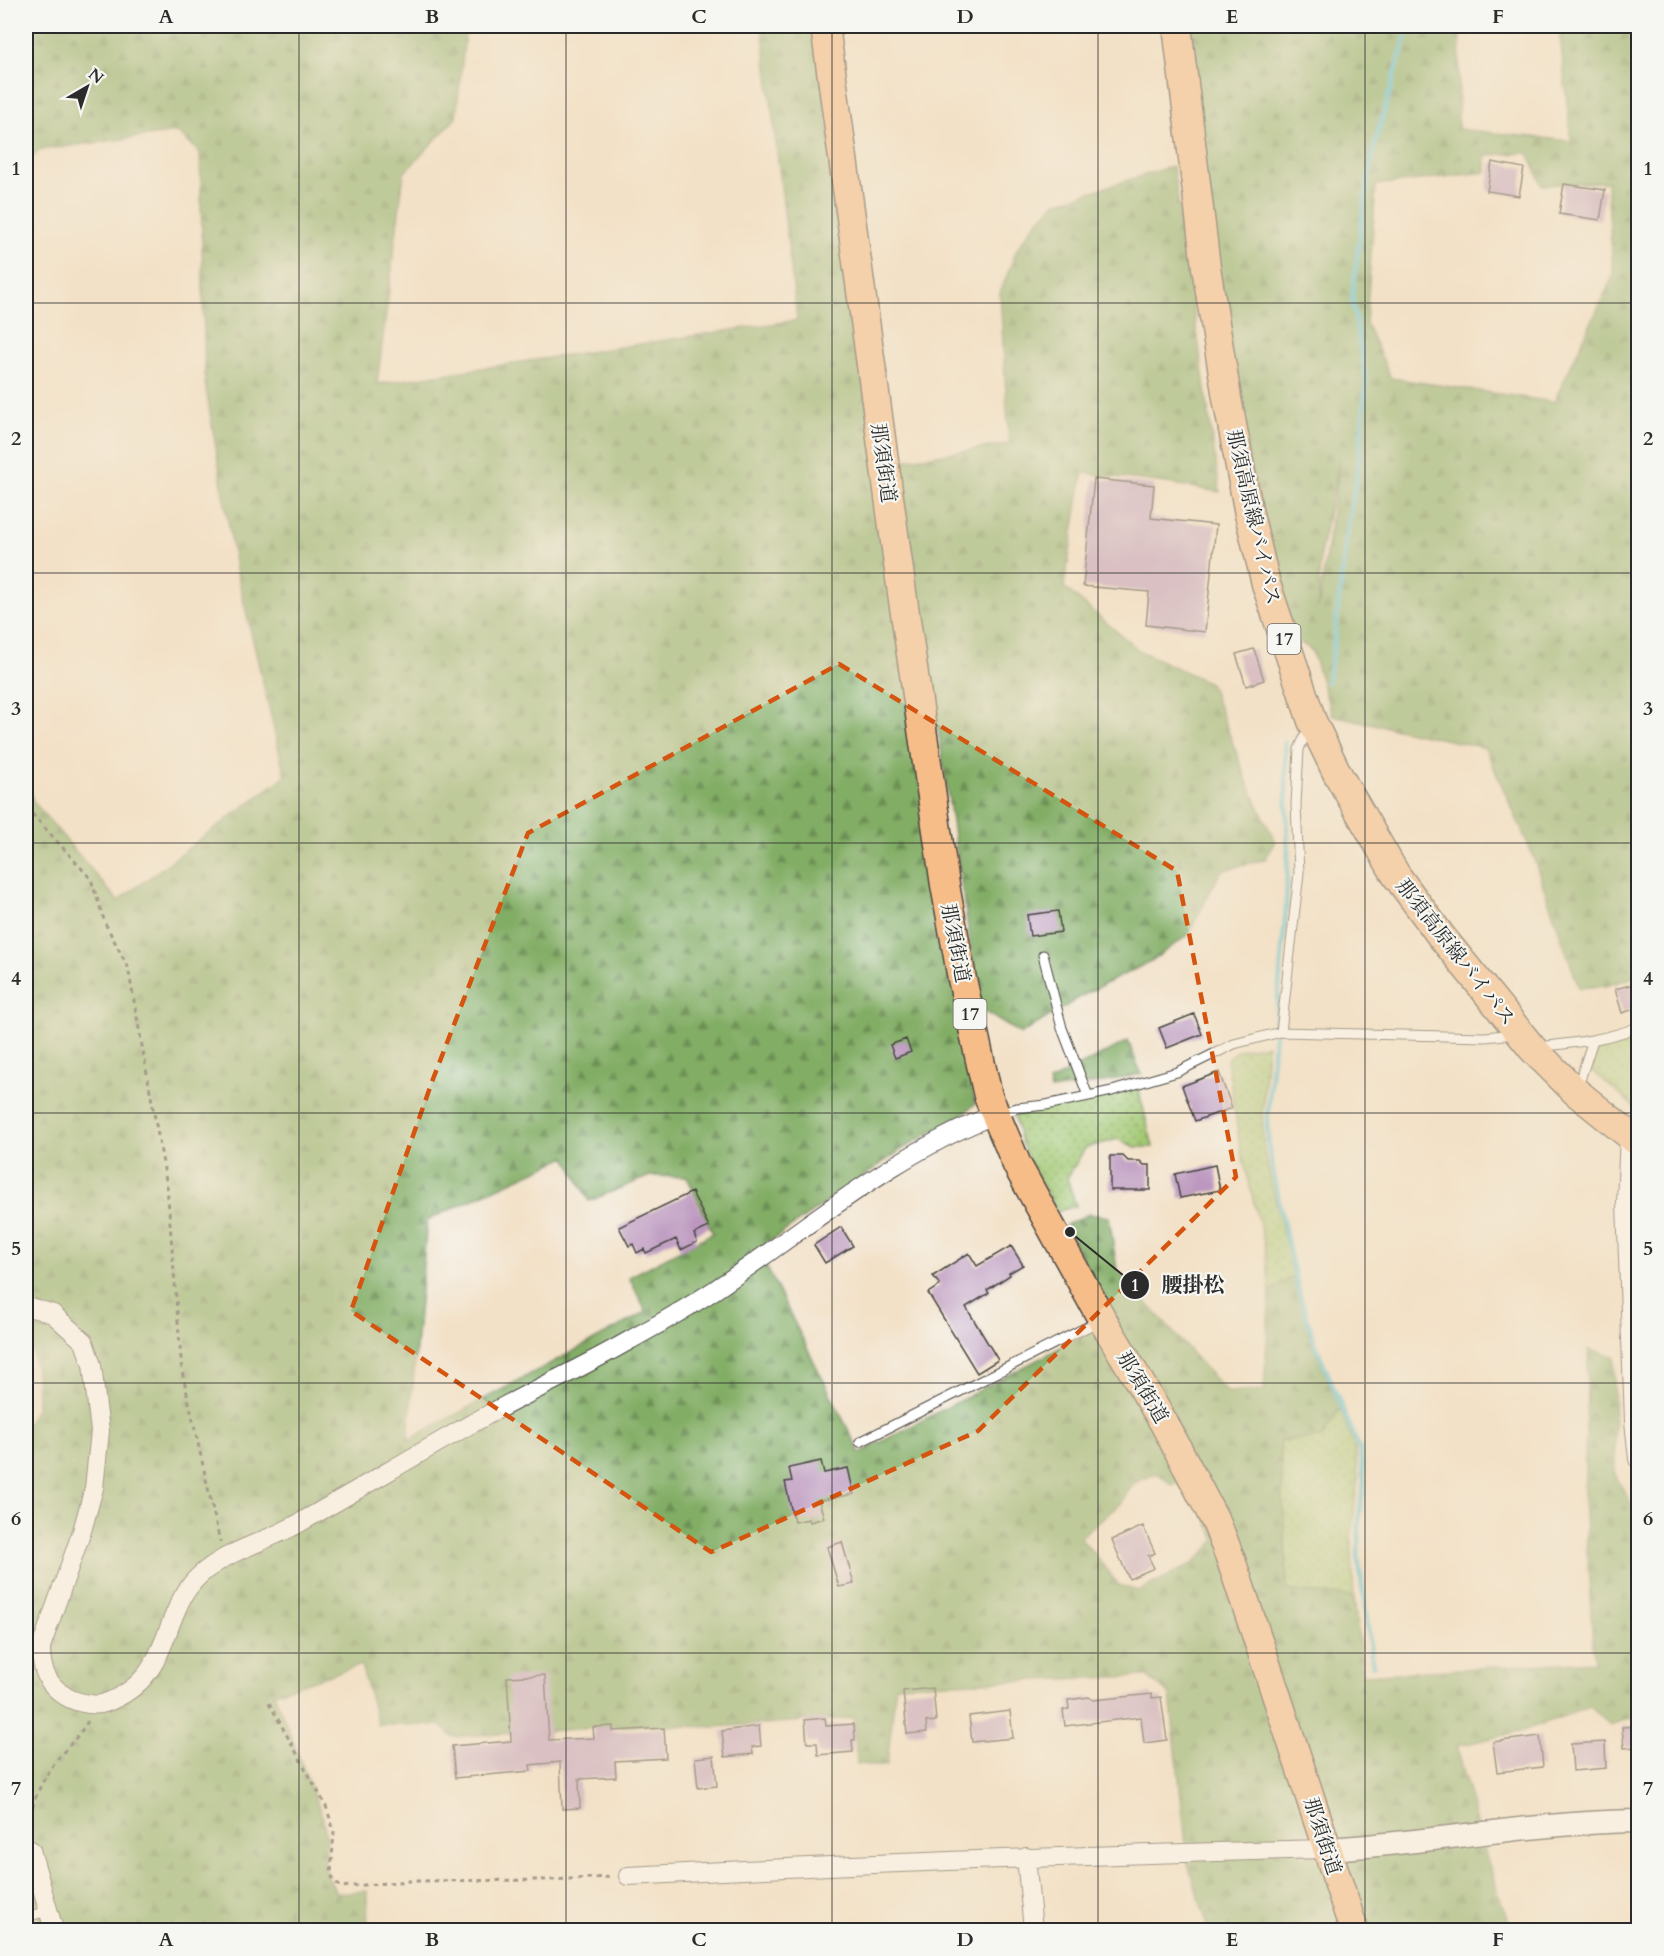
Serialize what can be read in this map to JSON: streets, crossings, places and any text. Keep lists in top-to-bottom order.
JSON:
{
  "streets": {
    "main road": ["那須街道", "那須高原線バイパス", "17"]
  },
  "places": ["腰掛松"],
  "north": "top right",
  "grid": {
    "columns": [
      "A",
      "B",
      "C",
      "D",
      "E",
      "F"
    ],
    "rows": [
      "1",
      "2",
      "3",
      "4",
      "5",
      "6",
      "7"
    ]
  }
}
